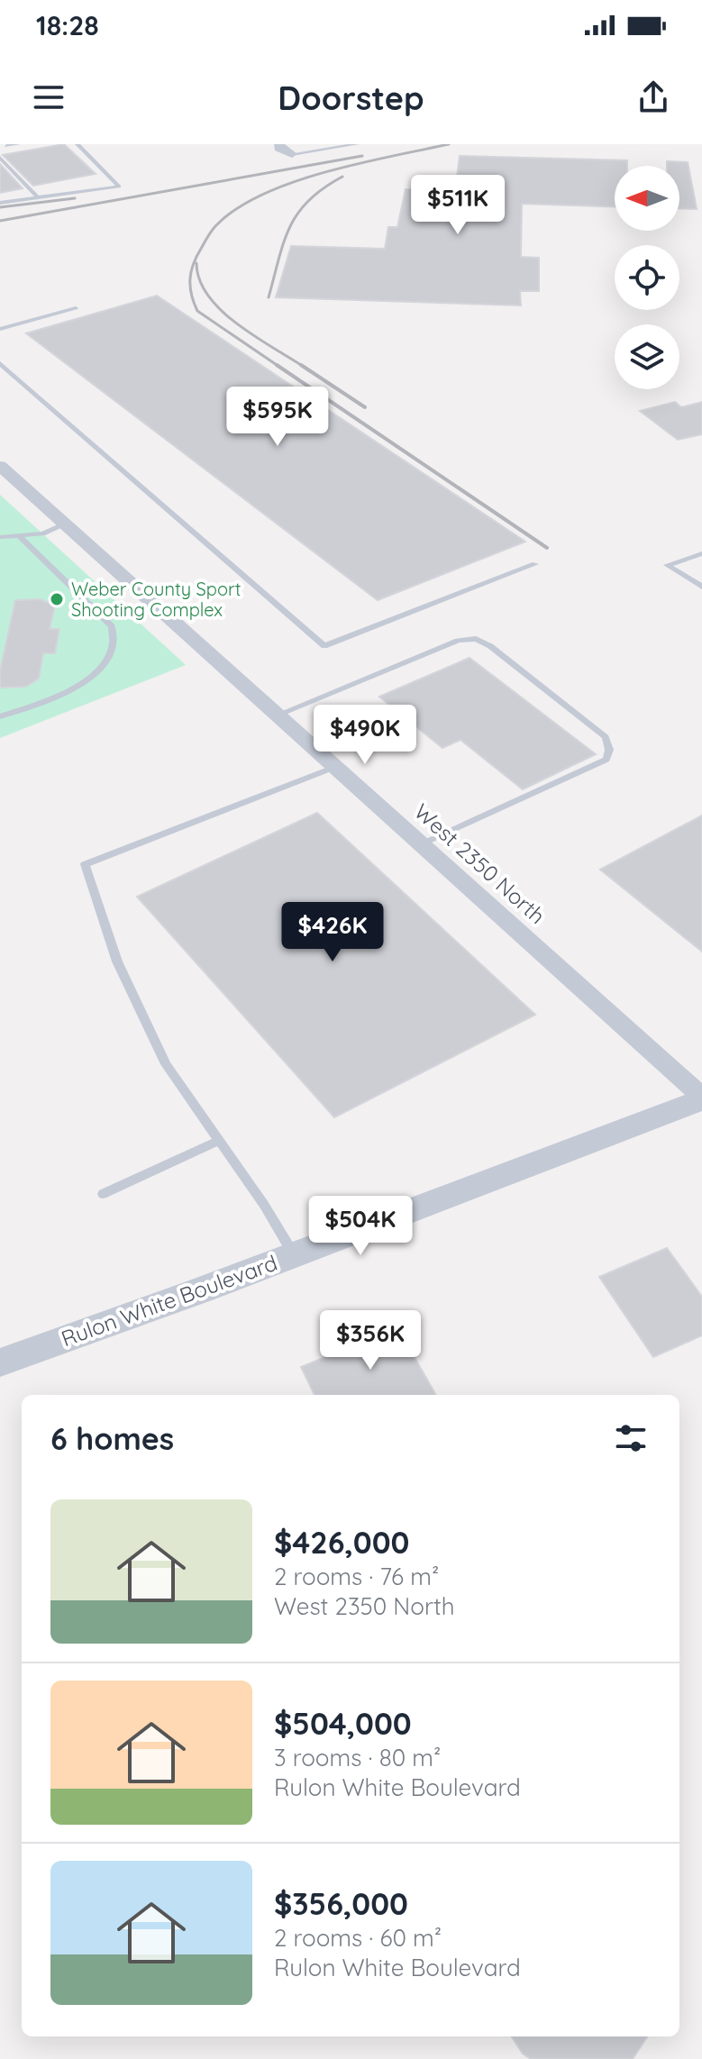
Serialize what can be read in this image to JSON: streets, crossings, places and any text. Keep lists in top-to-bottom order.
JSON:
{
  "streets": {
    "street": ["West 2350 North", "Rulon White Boulevard"]
  },
  "crossings": [
    ["West 2350 North", "Rulon White Boulevard"]
  ],
  "places": ["Weber County Sport Shooting Complex"],
  "north": "left",
  "page": {
    "status": "18:28",
    "header": "Doorstep",
    "price": [
      "$511K",
      "$595K",
      "$490K",
      "$426K",
      "$504K",
      "$356K"
    ],
    "heading": "6 homes",
    "list": [
      {
        "name": "$426,000",
        "note": "2 rooms · 76 m² · West 2350 North"
      },
      {
        "name": "$504,000",
        "note": "3 rooms · 80 m² · Rulon White Boulevard"
      },
      {
        "name": "$356,000",
        "note": "2 rooms · 60 m² · Rulon White Boulevard"
      }
    ]
  }
}
